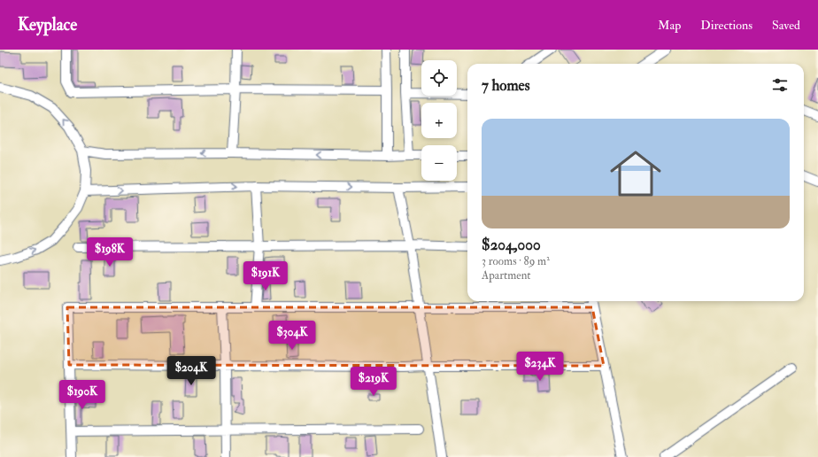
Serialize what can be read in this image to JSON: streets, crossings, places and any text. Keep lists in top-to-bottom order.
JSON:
{
  "page": {
    "header": "Keyplace",
    "nav": ["Map", "Directions", "Saved"],
    "map_buttons": ["+", "−"],
    "heading": "7 homes",
    "list": [
      {
        "name": "$204,000",
        "note": "3 rooms · 89 m² · Apartment"
      }
    ],
    "price": [
      "$198K",
      "$191K",
      "$304K",
      "$234K",
      "$204K",
      "$219K",
      "$190K"
    ]
  }
}
